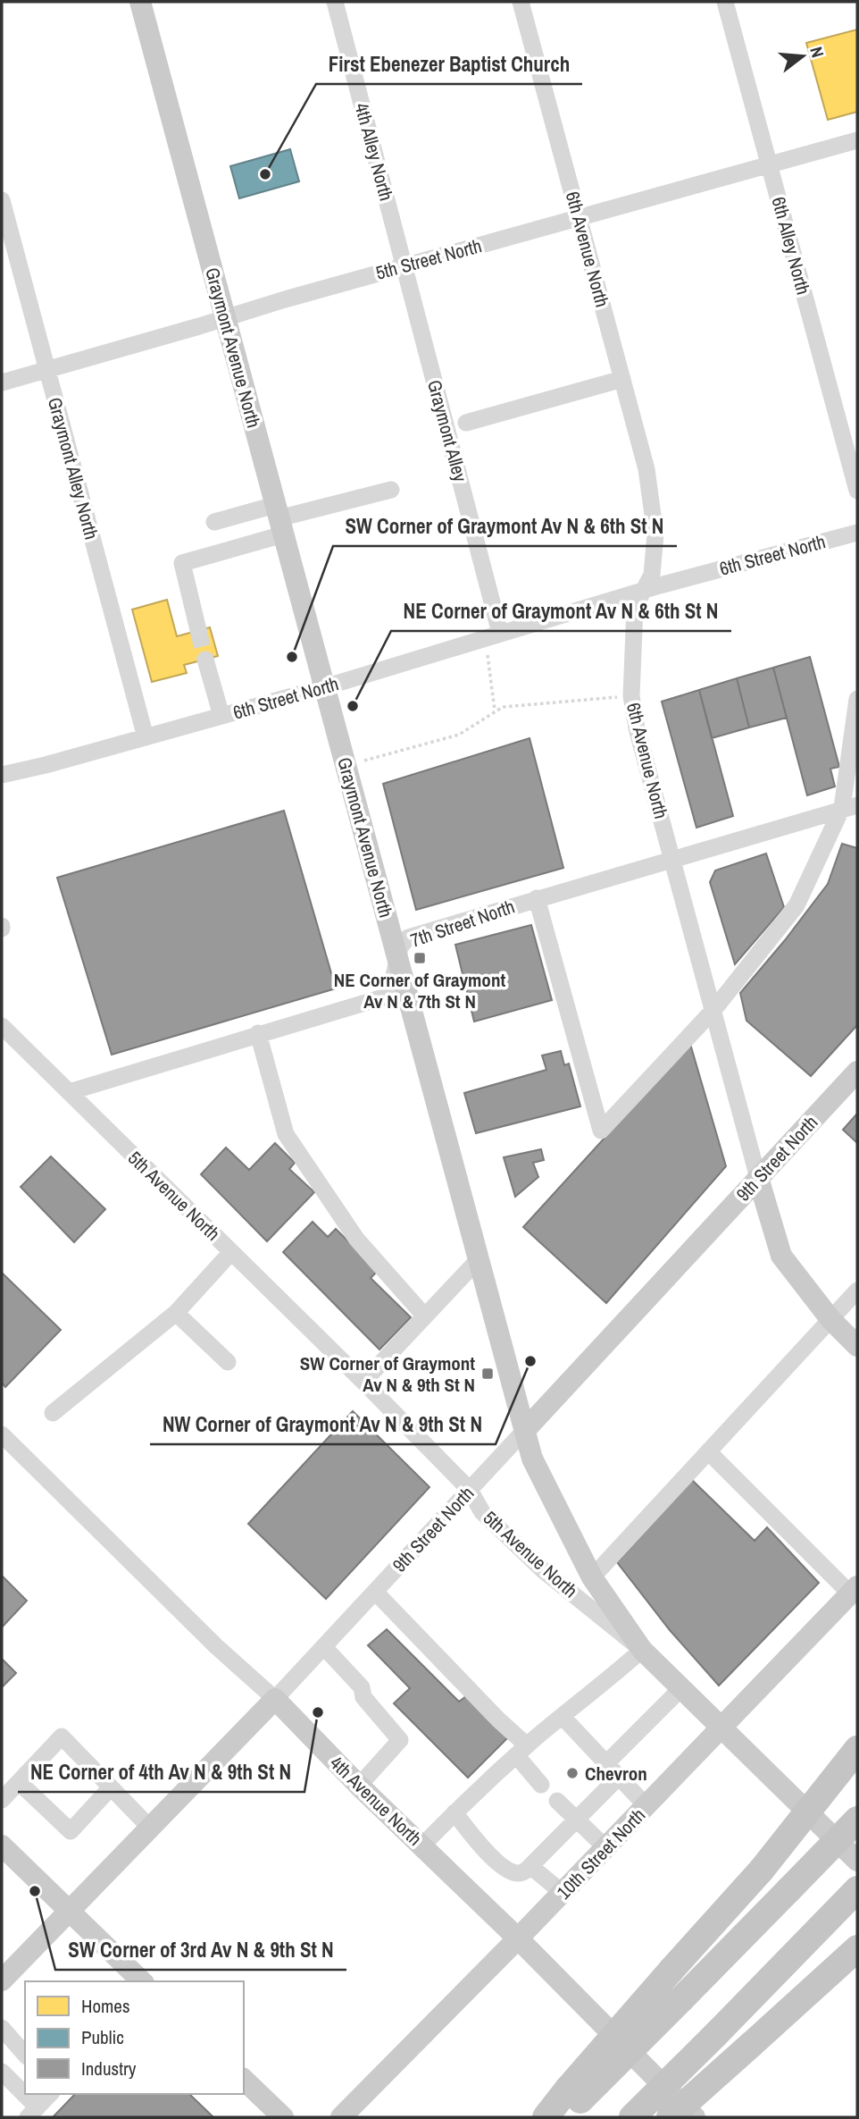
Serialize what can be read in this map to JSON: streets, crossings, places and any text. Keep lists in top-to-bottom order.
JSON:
{
  "streets": {
    "main road": [
      "6th Avenue North",
      "Graymont Avenue North",
      "9th Street North",
      "5th Avenue North",
      "4th Avenue North",
      "10th Street North"
    ],
    "street": [
      "4th Alley North",
      "6th Alley North",
      "5th Street North",
      "Graymont Alley",
      "Graymont Alley North",
      "6th Street North",
      "7th Street North"
    ]
  },
  "crossings": [
    ["4th Alley North", "5th Street North"],
    ["4th Alley North", "Graymont Alley"],
    ["6th Alley North", "5th Street North"],
    ["6th Avenue North", "5th Street North"],
    ["6th Avenue North", "6th Street North"],
    ["6th Avenue North", "7th Street North"],
    ["6th Avenue North", "9th Street North"],
    ["5th Street North", "Graymont Avenue North"],
    ["5th Street North", "Graymont Alley"],
    ["5th Street North", "Graymont Alley North"],
    ["Graymont Avenue North", "6th Street North"],
    ["Graymont Avenue North", "7th Street North"],
    ["Graymont Avenue North", "9th Street North"],
    ["Graymont Avenue North", "5th Avenue North"],
    ["Graymont Alley", "6th Street North"],
    ["Graymont Alley North", "6th Street North"],
    ["7th Street North", "5th Avenue North"],
    ["9th Street North", "5th Avenue North"],
    ["9th Street North", "4th Avenue North"],
    ["5th Avenue North", "10th Street North"],
    ["4th Avenue North", "10th Street North"]
  ],
  "places": {
    "other": [
      "First Ebenezer Baptist Church",
      "SW Corner of Graymont Av N & 6th St N",
      "NE Corner of Graymont Av N & 6th St N",
      "NW Corner of Graymont Av N & 9th St N",
      "NE Corner of 4th Av N & 9th St N",
      "Chevron",
      "SW Corner of 3rd Av N & 9th St N"
    ],
    "transit": ["NE Corner of Graymont Av N & 7th St N", "SW Corner of Graymont Av N & 9th St N"]
  },
  "legend": ["Homes", "Public", "Industry"],
  "north": "right"
}
